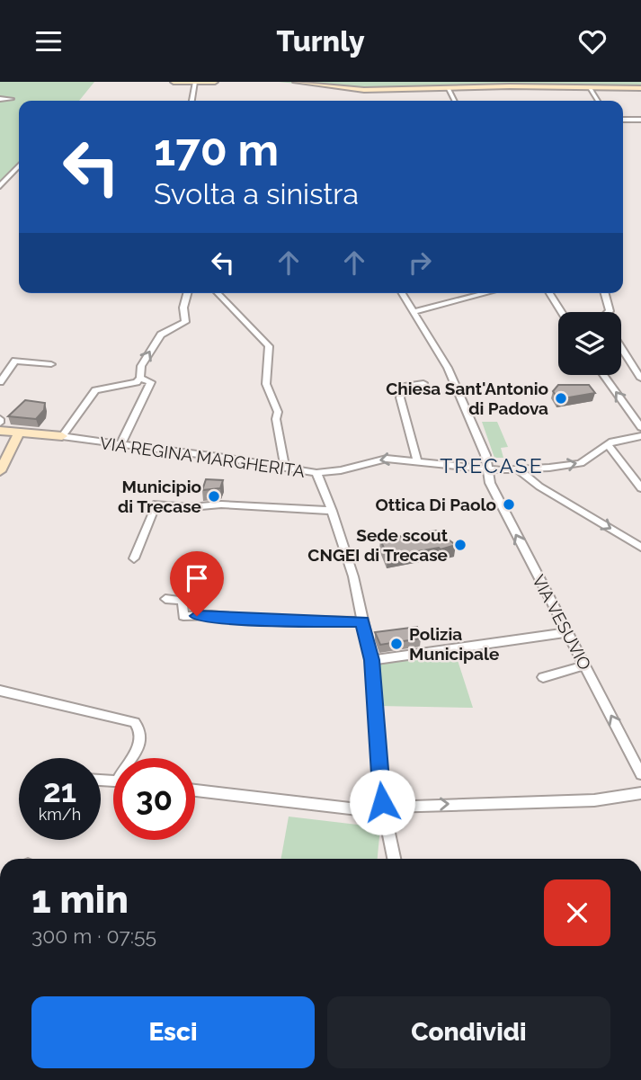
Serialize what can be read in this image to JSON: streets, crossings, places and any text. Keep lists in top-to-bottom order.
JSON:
{
  "streets": {
    "street": ["VIA REGINA MARGHERITA", "VIA VESUVIO"]
  },
  "crossings": [
    ["VIA REGINA MARGHERITA", "VIA VESUVIO"]
  ],
  "one_way": ["VIA VESUVIO"],
  "districts": ["TRECASE"],
  "places": [
    "Chiesa Sant'Antonio di Padova",
    "Municipio di Trecase",
    "Ottica Di Paolo",
    "Sede scout CNGEI di Trecase",
    "Polizia Municipale"
  ],
  "page": {
    "header": "Turnly",
    "turn": ["170 m", "Svolta a sinistra"],
    "speed": "21 km/h",
    "limit": "30",
    "heading": ["1 min", "300 m · 07:55"],
    "buttons": ["Esci", "Condividi"]
  }
}
